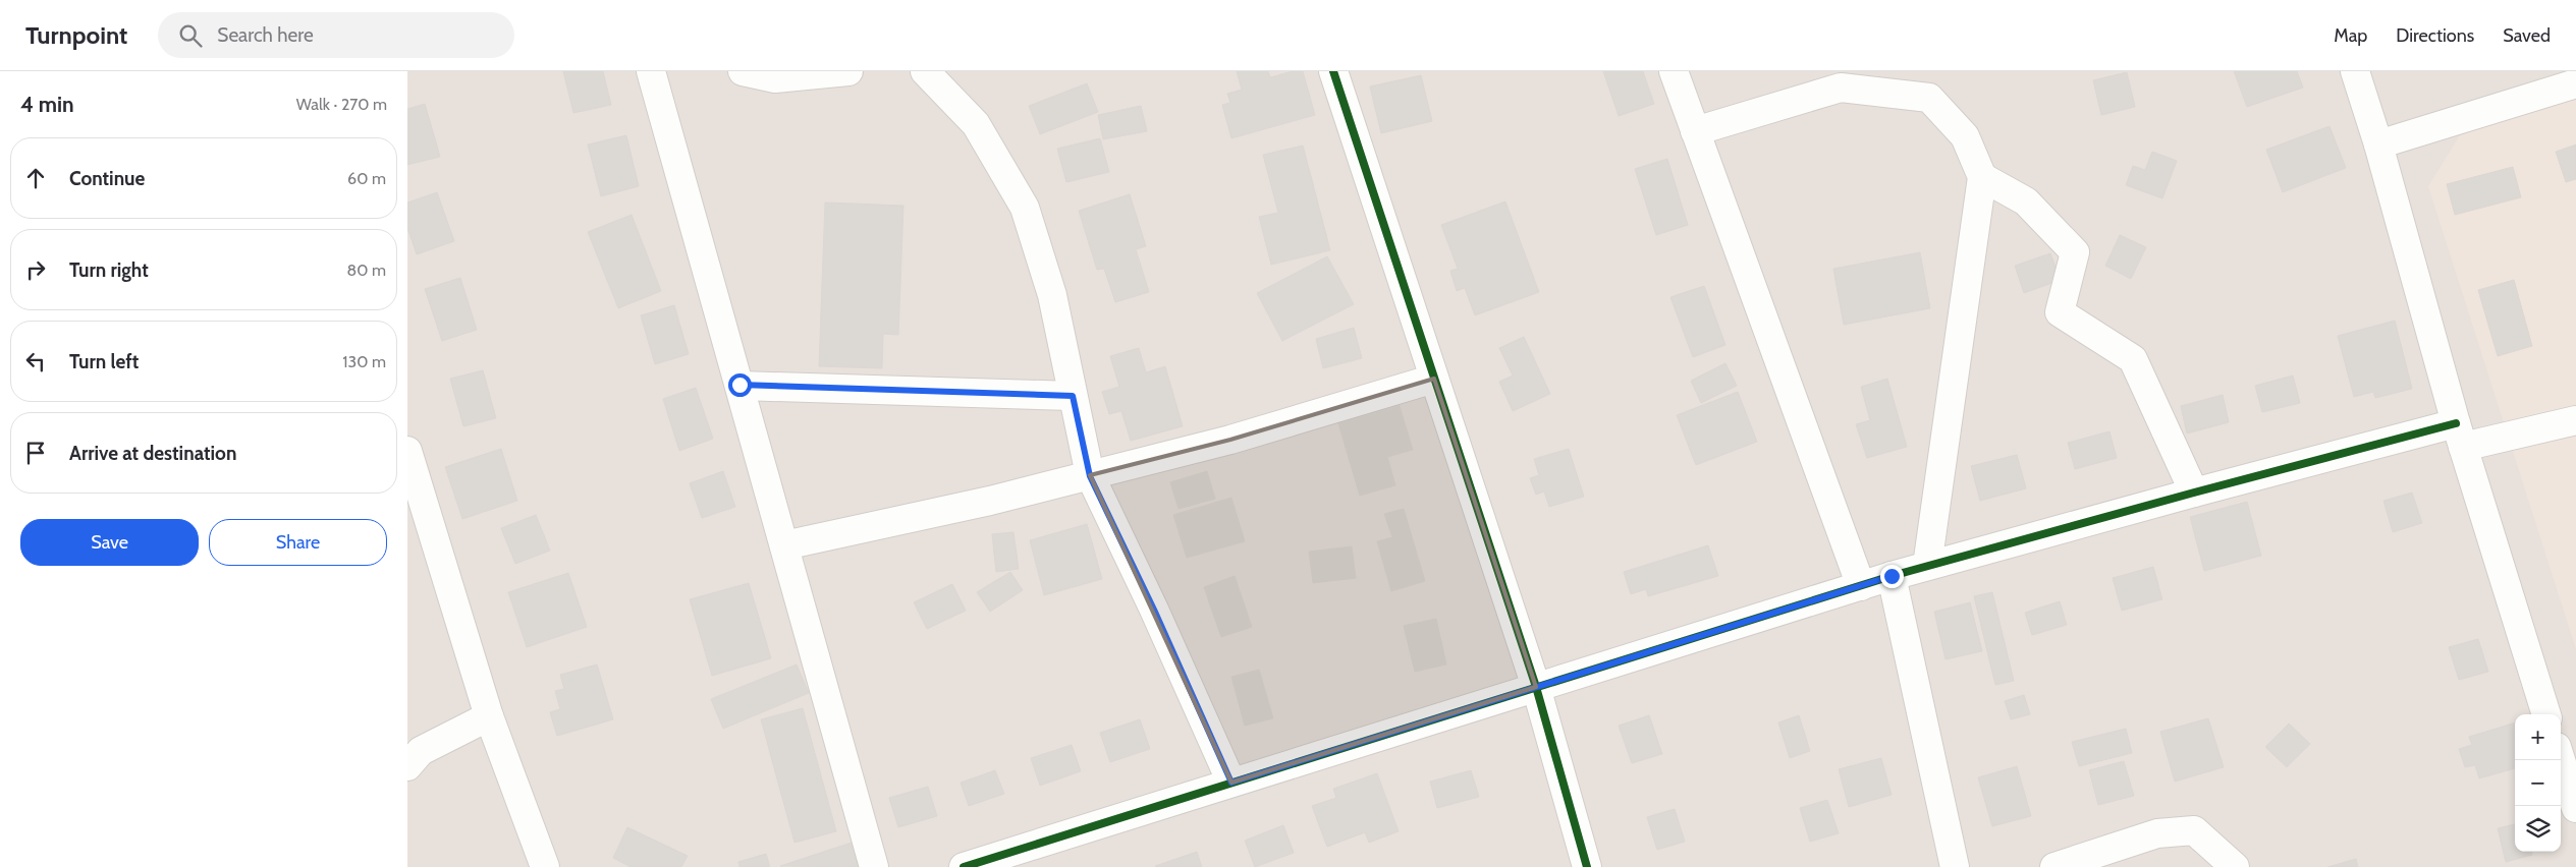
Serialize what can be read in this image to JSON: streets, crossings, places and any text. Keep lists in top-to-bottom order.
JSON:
{
  "page": {
    "header": "Turnpoint",
    "search": "Search here",
    "nav": ["Map", "Directions", "Saved"],
    "heading": ["4 min", "Walk · 270 m"],
    "list": [
      ["Continue", "60 m"],
      ["Turn right", "80 m"],
      ["Turn left", "130 m"],
      "Arrive at destination"
    ],
    "buttons": ["Save", "Share"],
    "map_buttons": ["+", "−"]
  }
}
